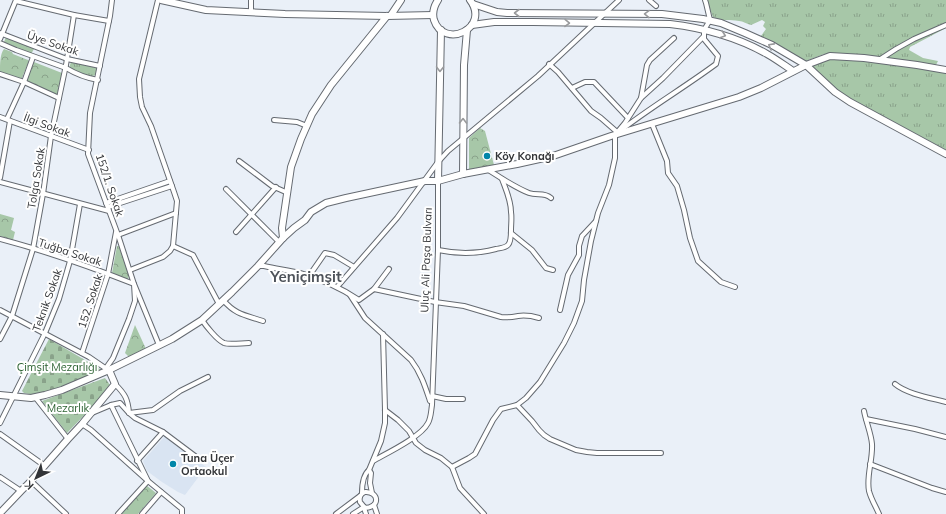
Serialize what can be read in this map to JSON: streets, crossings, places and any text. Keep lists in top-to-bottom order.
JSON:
{
  "streets": {
    "street": [
      "Üye Sokak",
      "İlgi Sokak",
      "Tolga Sokak",
      "152/1. Sokak",
      "Tuğba Sokak",
      "Uluç Ali Paşa Bulvarı",
      "Teknik Sokak",
      "152. Sokak"
    ]
  },
  "crossings": [
    ["Üye Sokak", "Tolga Sokak"],
    ["Üye Sokak", "152/1. Sokak"],
    ["İlgi Sokak", "Tolga Sokak"],
    ["İlgi Sokak", "152/1. Sokak"],
    ["Tolga Sokak", "Tuğba Sokak"],
    ["152/1. Sokak", "Tuğba Sokak"],
    ["152/1. Sokak", "152. Sokak"],
    ["Tuğba Sokak", "Teknik Sokak"],
    ["Tuğba Sokak", "152. Sokak"]
  ],
  "districts": ["Yeniçimşit"],
  "parks": ["Çimşit Mezarlığı", "Mezarlık"],
  "places": ["Köy Konağı", "Tuna Üçer Ortaokul"],
  "north": "bottom left"
}
